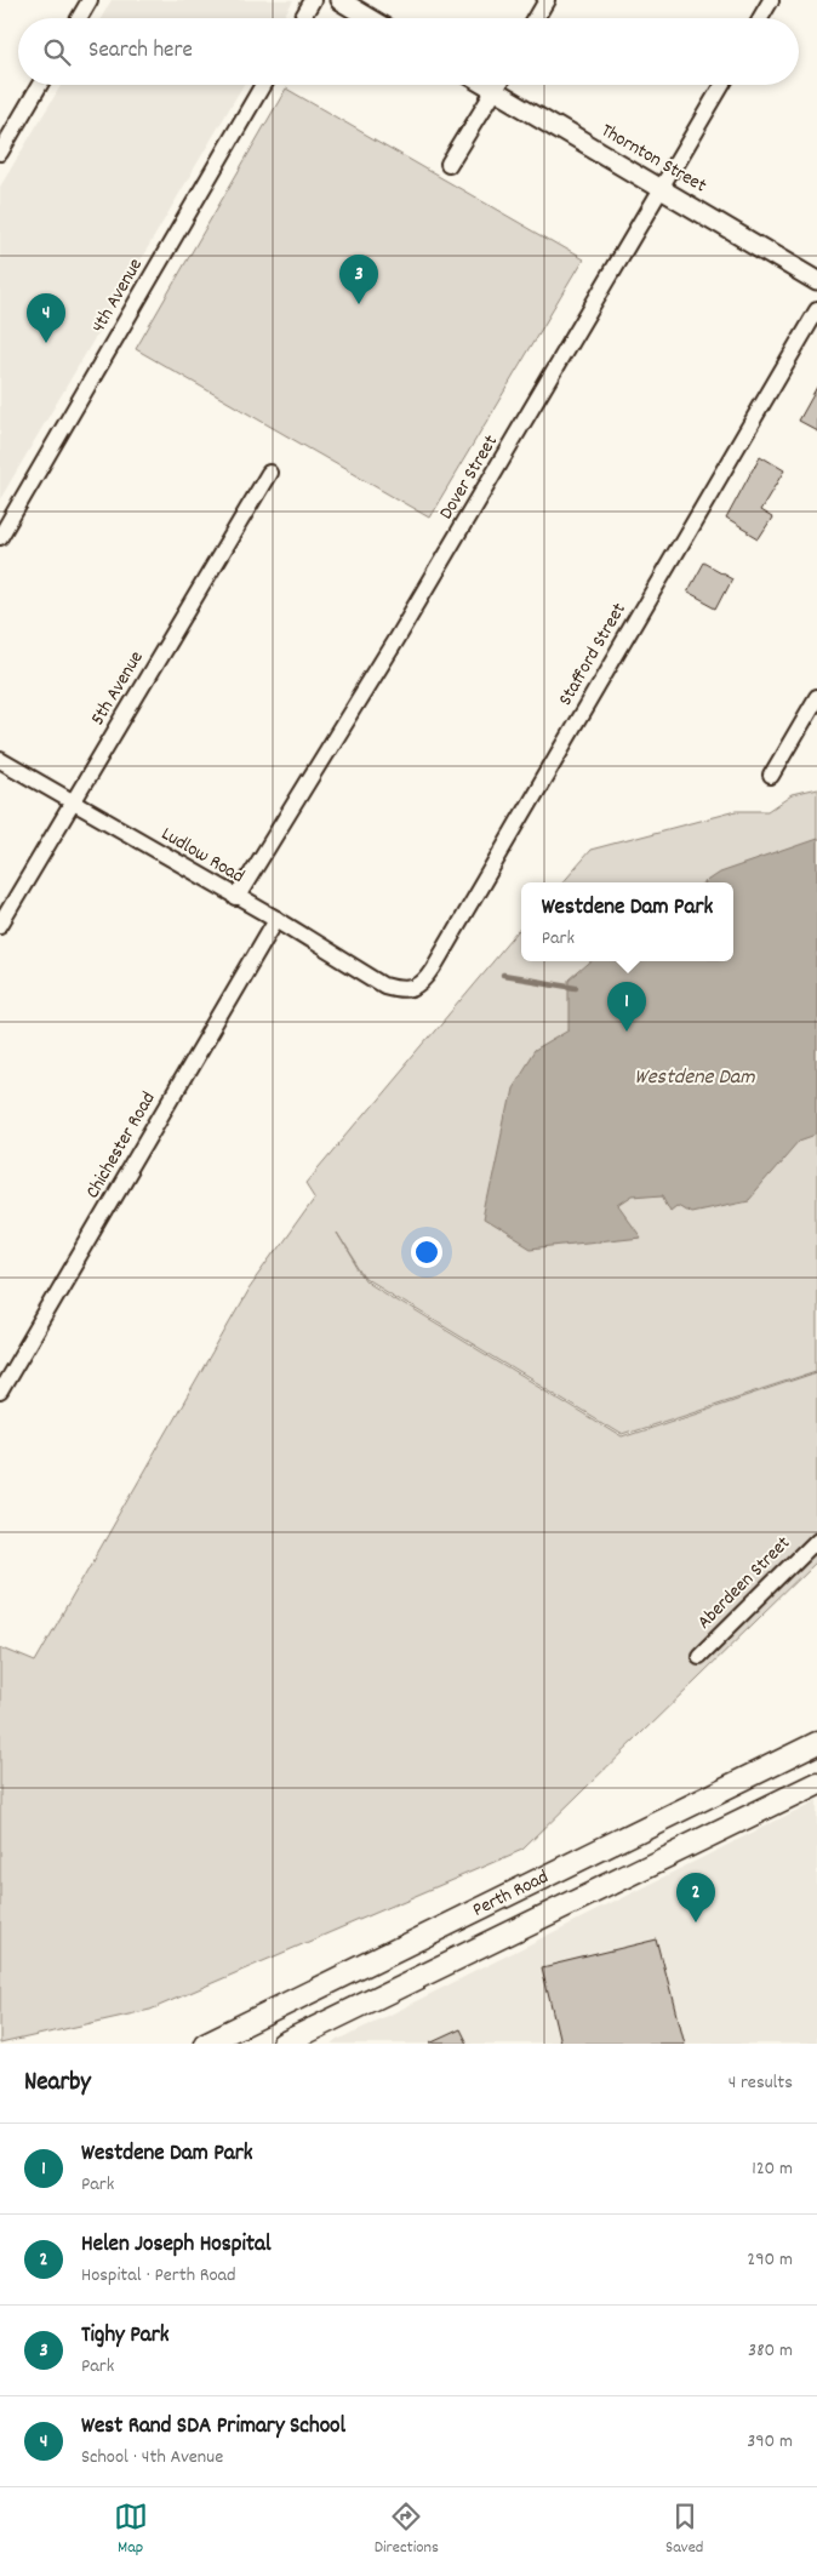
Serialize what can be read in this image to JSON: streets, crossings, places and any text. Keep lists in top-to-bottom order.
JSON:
{
  "streets": {
    "main road": ["Perth Road"],
    "street": [
      "Thornton Street",
      "4th Avenue",
      "Dover Street",
      "Stafford Street",
      "5th Avenue",
      "Ludlow Road",
      "Chichester Road",
      "Aberdeen Street"
    ]
  },
  "crossings": [
    ["Thornton Street", "Dover Street"],
    ["Dover Street", "Ludlow Road"],
    ["Stafford Street", "Ludlow Road"],
    ["5th Avenue", "Ludlow Road"],
    ["Ludlow Road", "Chichester Road"]
  ],
  "water": ["Westdene Dam"],
  "page": {
    "search": "Search here",
    "pins": [
      "3",
      "4",
      "1",
      "2"
    ],
    "popup": ["Westdene Dam Park", "Park"],
    "heading": ["Nearby", "4 results"],
    "list": [
      {
        "mark": "1",
        "name": "Westdene Dam Park",
        "note": "Park",
        "value": "120 m"
      },
      {
        "mark": "2",
        "name": "Helen Joseph Hospital",
        "note": "Hospital · Perth Road",
        "value": "290 m"
      },
      {
        "mark": "3",
        "name": "Tighy Park",
        "note": "Park",
        "value": "380 m"
      },
      {
        "mark": "4",
        "name": "West Rand SDA Primary School",
        "note": "School · 4th Avenue",
        "value": "390 m"
      }
    ],
    "nav": ["Map", "Directions", "Saved"]
  }
}
